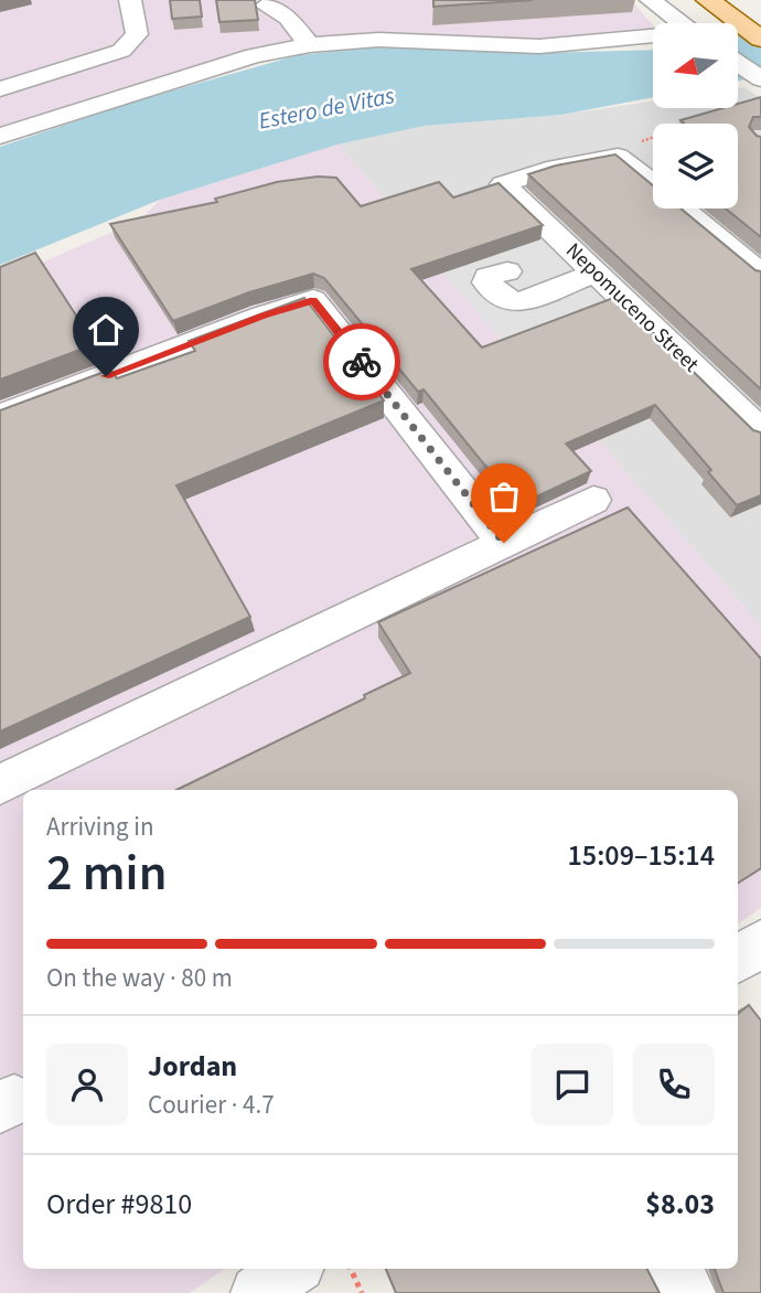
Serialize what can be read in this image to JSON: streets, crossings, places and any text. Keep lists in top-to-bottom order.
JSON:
{
  "streets": {
    "street": ["Nepomuceno Street"]
  },
  "water": ["Estero de Vitas"],
  "north": "left",
  "page": {
    "heading": ["2 min", "Arriving in", "15:09–15:14"],
    "panel": [
      "Jordan",
      "Courier · 4.7",
      "Order #9810",
      "$8.03"
    ],
    "bar": "On the way · 80 m"
  }
}
